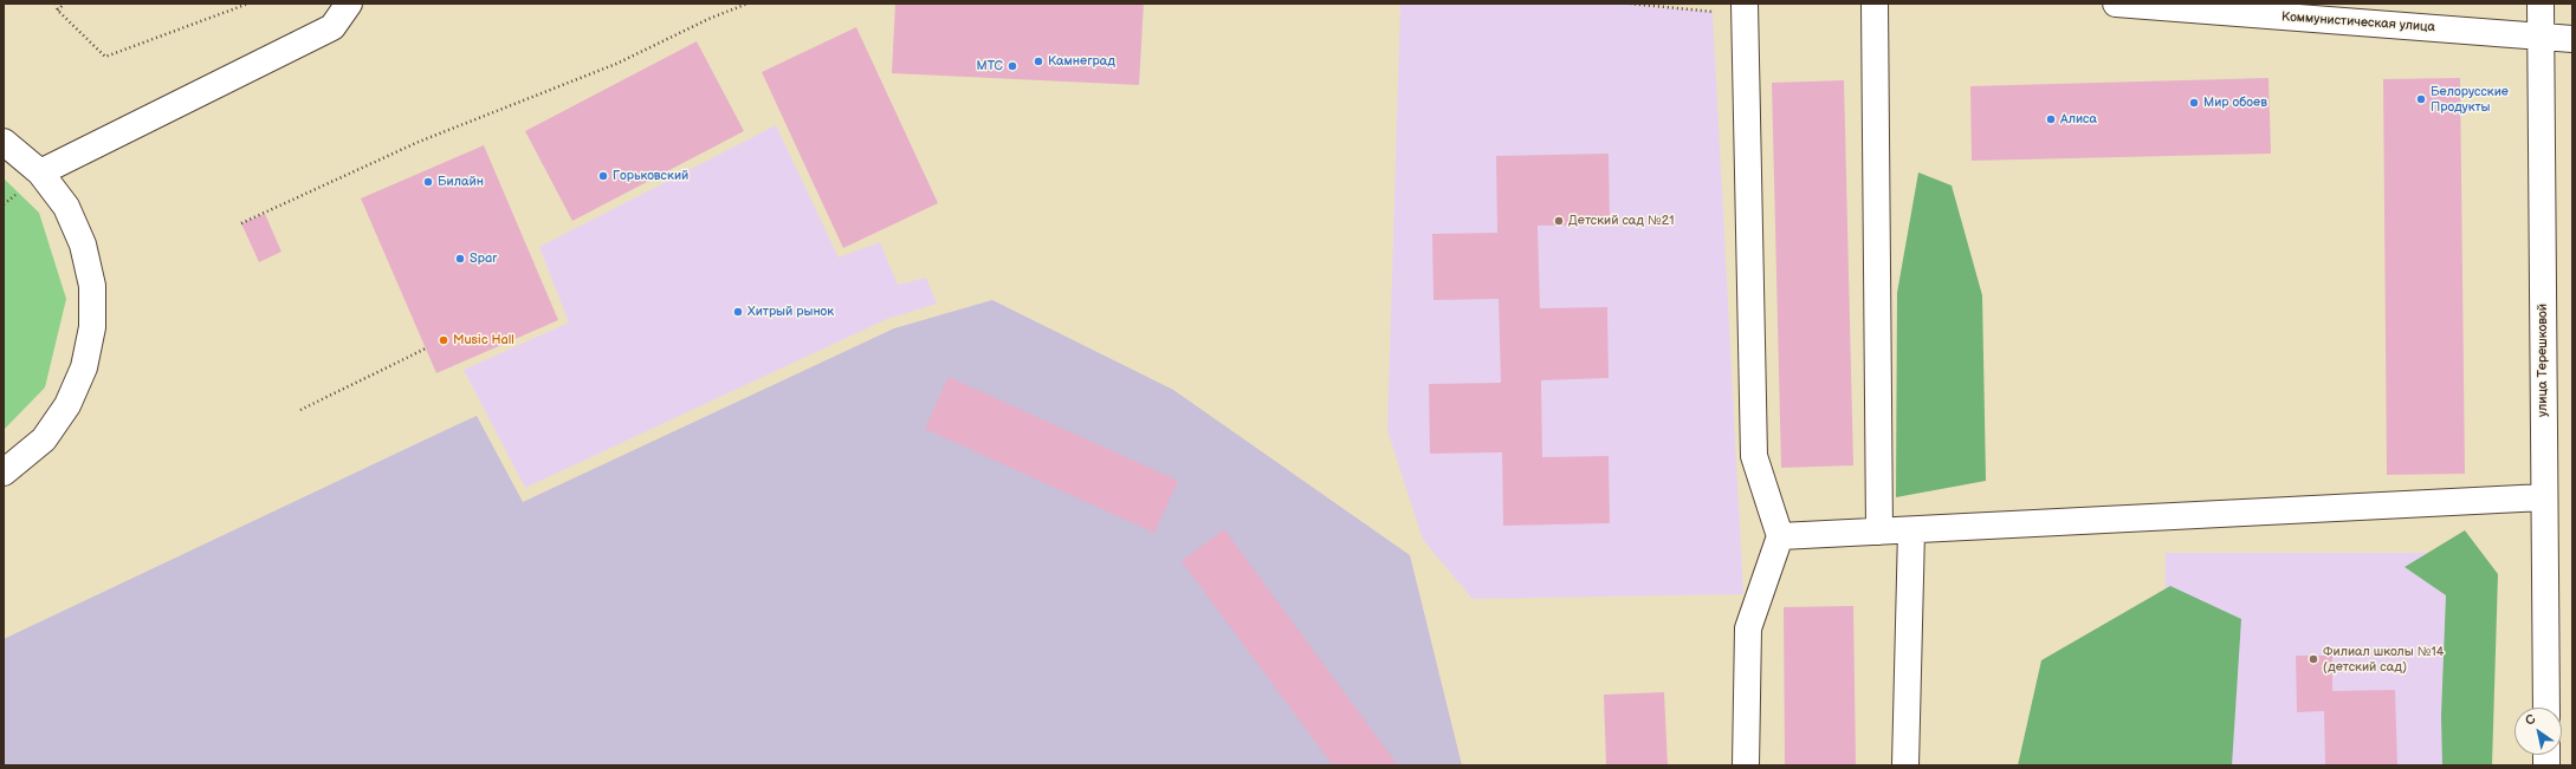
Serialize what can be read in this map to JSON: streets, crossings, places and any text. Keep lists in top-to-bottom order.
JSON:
{
  "streets": {
    "street": ["Коммунистическая улица", "улица Терешковой"]
  },
  "crossings": [
    ["Коммунистическая улица", "улица Терешковой"]
  ],
  "places": [
    "Камнеград",
    "МТС",
    "Белорусские Продукты",
    "Мир обоев",
    "Алиса",
    "Горьковский",
    "Билайн",
    "Детский сад №21",
    "Spar",
    "Хитрый рынок",
    "Music Hall",
    "Филиал школы №14 (детский сад)"
  ],
  "north": "top left"
}
